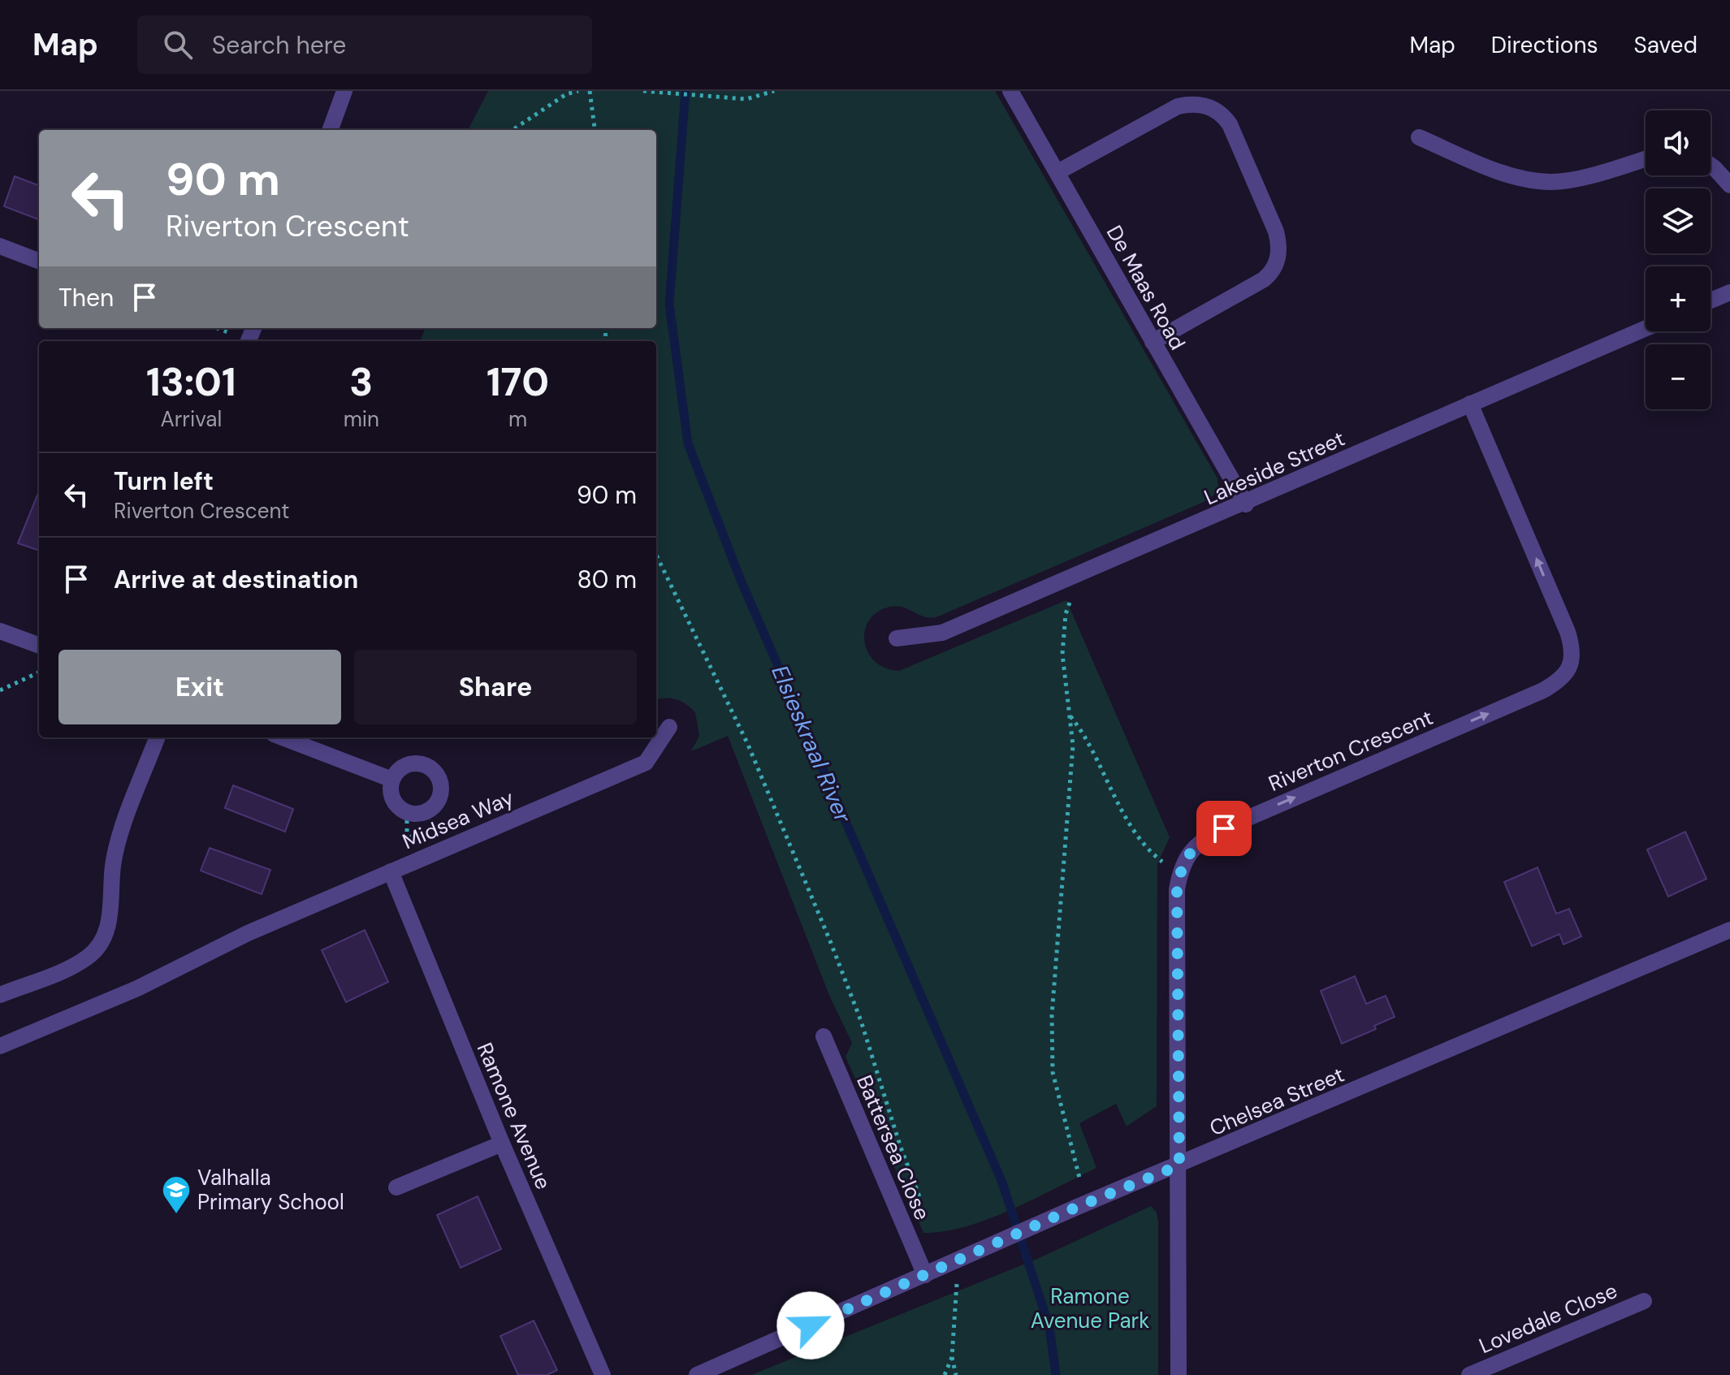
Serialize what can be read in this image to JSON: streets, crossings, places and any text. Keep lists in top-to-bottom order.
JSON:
{
  "streets": {
    "street": [
      "De Maas Road",
      "Lakeside Street",
      "Riverton Crescent",
      "Midsea Way",
      "Chelsea Street",
      "Ramone Avenue",
      "Battersea Close",
      "Lovedale Close"
    ]
  },
  "crossings": [
    ["De Maas Road", "Lakeside Street"],
    ["Lakeside Street", "Riverton Crescent"],
    ["Riverton Crescent", "Chelsea Street"],
    ["Midsea Way", "Ramone Avenue"],
    ["Chelsea Street", "Battersea Close"]
  ],
  "water": ["Elsieskraal River"],
  "parks": ["Ramone Avenue Park"],
  "places": {
    "school or university": ["Valhalla Primary School"]
  },
  "page": {
    "header": "Map",
    "search": "Search here",
    "nav": ["Map", "Directions", "Saved"],
    "map_buttons": ["+", "−"],
    "turn": ["90 m", "Riverton Crescent"],
    "then": "Then",
    "eta": [
      "13:01",
      "Arrival",
      "3",
      "min",
      "170",
      "m"
    ],
    "list": [
      {
        "name": "Turn left",
        "note": "Riverton Crescent",
        "value": "90 m"
      },
      {
        "name": "Arrive at destination",
        "value": "80 m"
      }
    ],
    "buttons": ["Exit", "Share"]
  }
}
